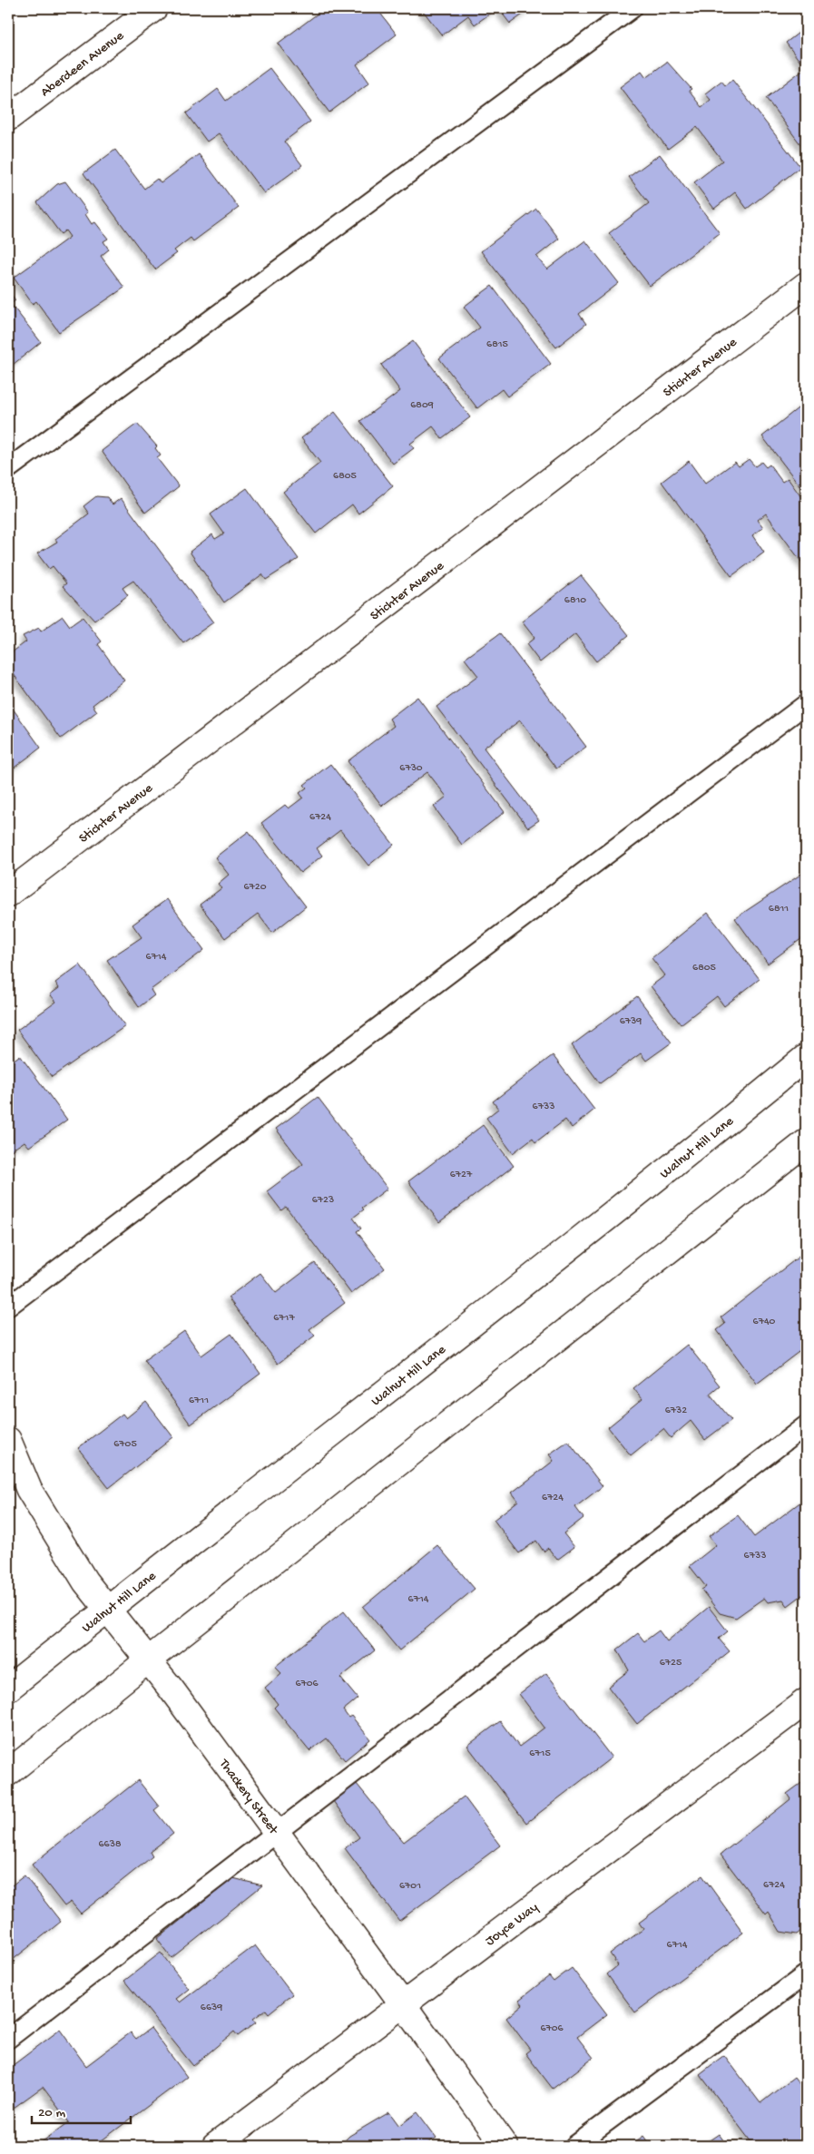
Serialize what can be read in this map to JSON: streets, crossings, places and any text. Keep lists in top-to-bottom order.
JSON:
{
  "streets": {
    "street": [
      "Aberdeen Avenue",
      "Stichter Avenue",
      "Walnut Hill Lane",
      "Thackery Street",
      "Joyce Way"
    ]
  },
  "crossings": [
    ["Walnut Hill Lane", "Thackery Street"],
    ["Thackery Street", "Joyce Way"]
  ],
  "house_numbers": [
    "6815",
    "6809",
    "6805",
    "6810",
    "6730",
    "6724",
    "6720",
    "6811",
    "6714",
    "6805",
    "6739",
    "6733",
    "6727",
    "6723",
    "6717",
    "6740",
    "6711",
    "6732",
    "6705",
    "6724",
    "6733",
    "6714",
    "6725",
    "6706",
    "6715",
    "6638",
    "6724",
    "6701",
    "6714",
    "6639",
    "6706"
  ],
  "scale_bar": "20 m"
}
